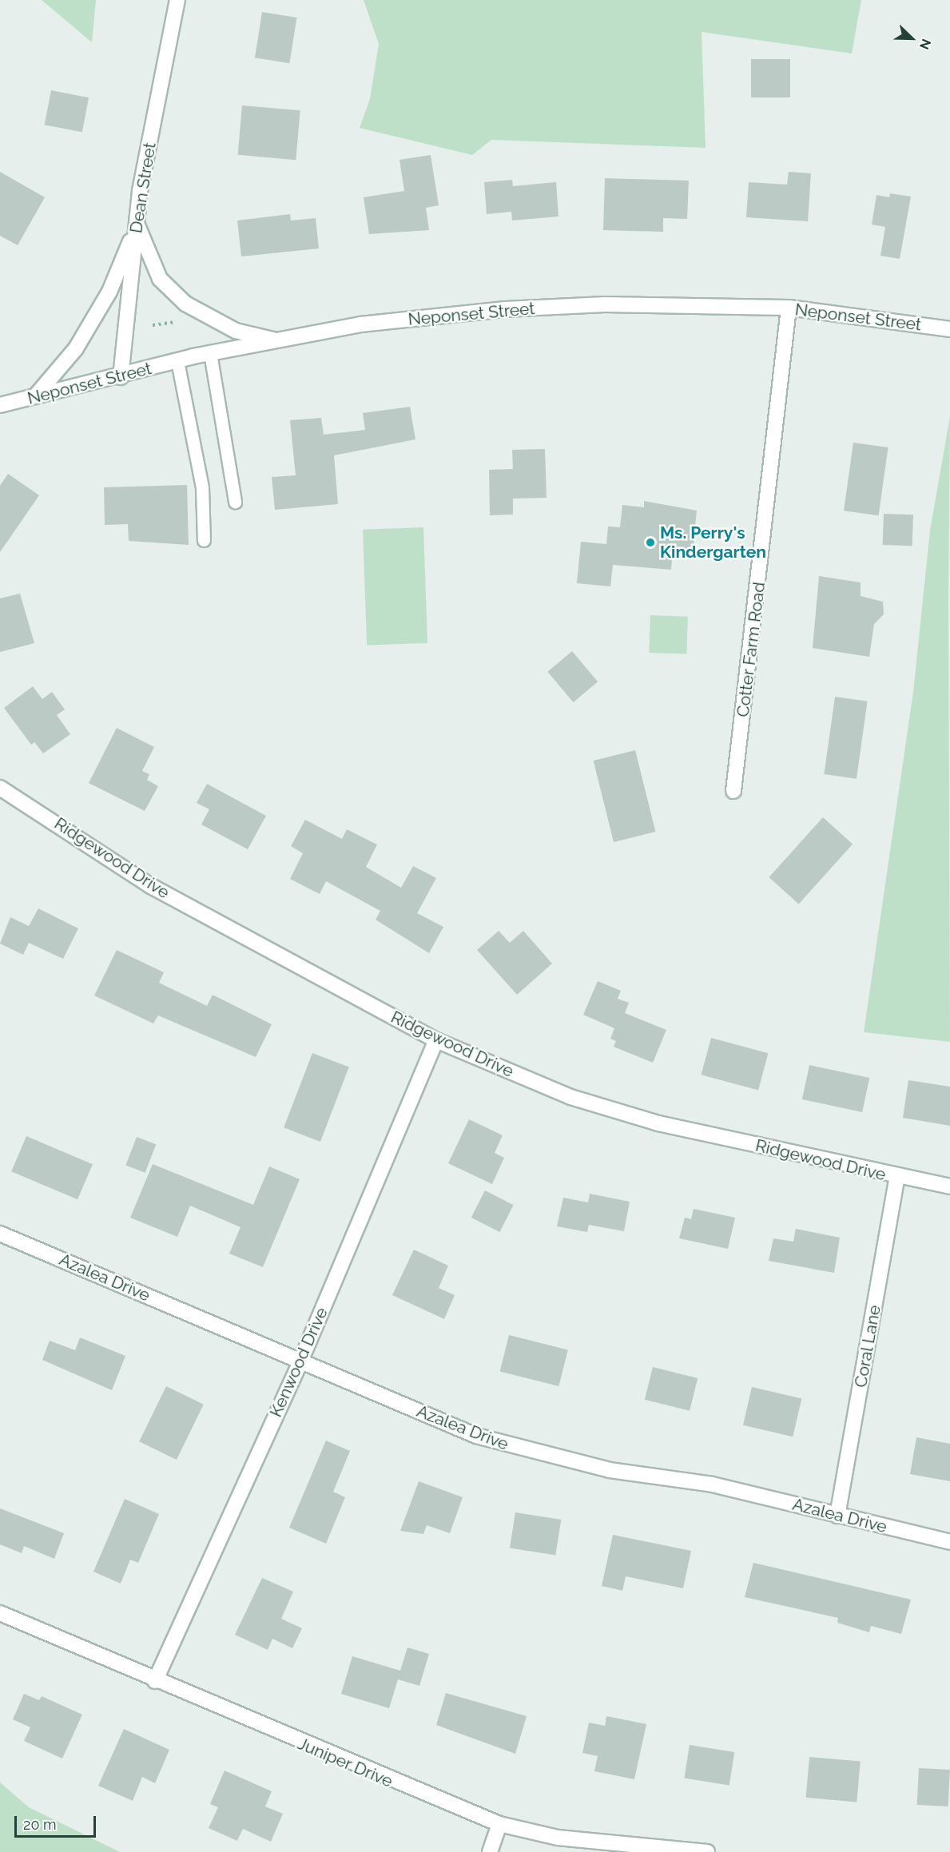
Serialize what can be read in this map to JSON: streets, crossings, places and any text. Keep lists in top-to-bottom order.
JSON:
{
  "streets": {
    "street": [
      "Dean Street",
      "Neponset Street",
      "Cotter Farm Road",
      "Ridgewood Drive",
      "Azalea Drive",
      "Coral Lane",
      "Kenwood Drive",
      "Juniper Drive"
    ]
  },
  "crossings": [
    ["Dean Street", "Neponset Street"],
    ["Neponset Street", "Cotter Farm Road"],
    ["Ridgewood Drive", "Coral Lane"],
    ["Ridgewood Drive", "Kenwood Drive"],
    ["Azalea Drive", "Coral Lane"],
    ["Azalea Drive", "Kenwood Drive"],
    ["Kenwood Drive", "Juniper Drive"]
  ],
  "places": ["Ms. Perry's Kindergarten"],
  "scale_bar": "20 m",
  "north": "bottom right"
}
